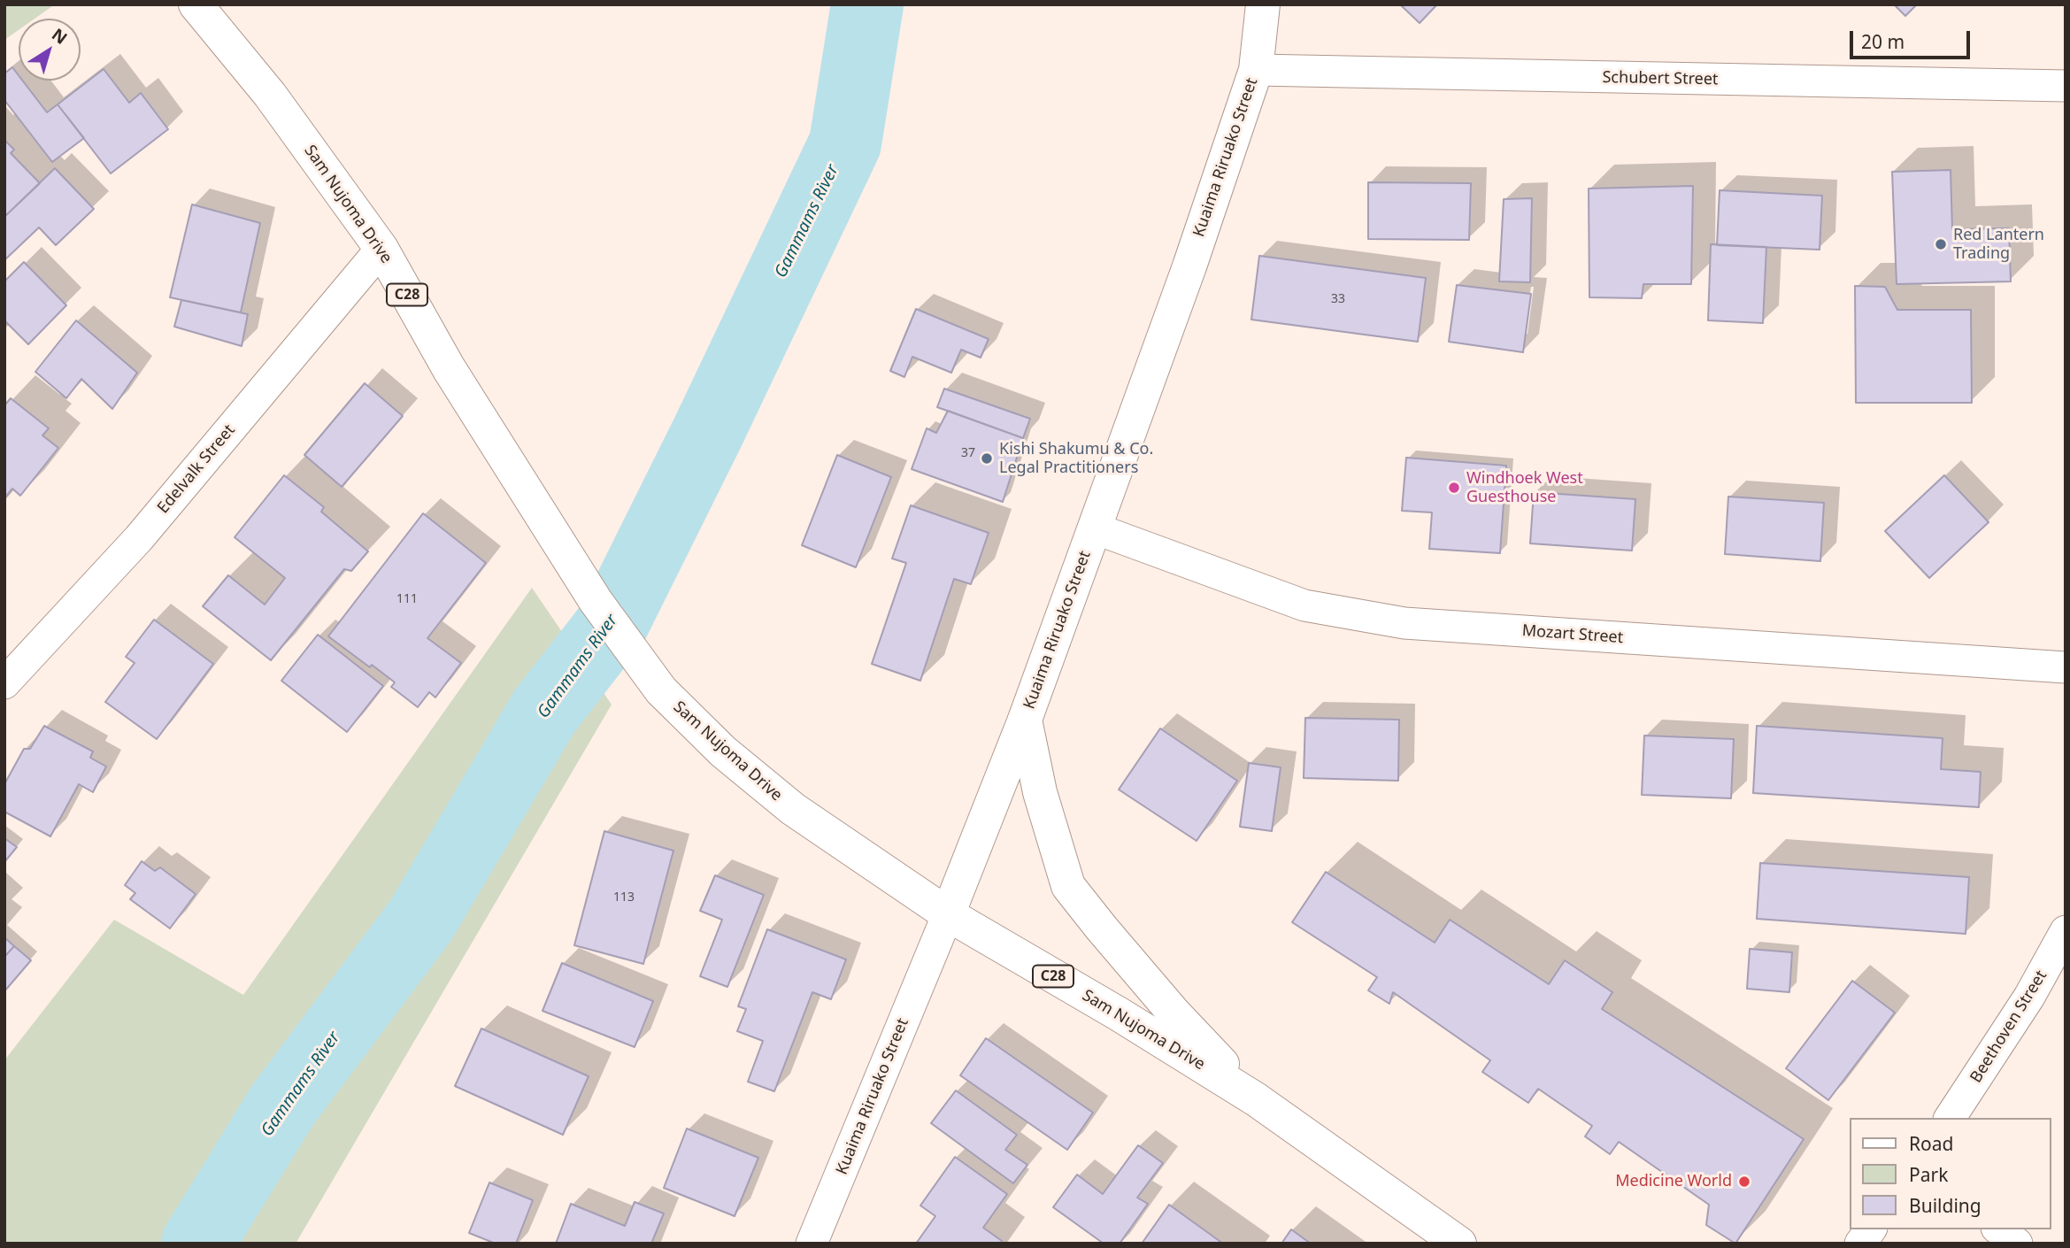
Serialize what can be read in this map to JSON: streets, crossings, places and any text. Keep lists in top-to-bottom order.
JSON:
{
  "streets": {
    "main road": ["Kuaima Riruako Street", "Sam Nujoma Drive", "C28"],
    "street": [
      "Schubert Street",
      "Edelvalk Street",
      "Mozart Street",
      "Beethoven Street"
    ]
  },
  "crossings": [
    ["Schubert Street", "Kuaima Riruako Street"],
    ["Kuaima Riruako Street", "Sam Nujoma Drive"],
    ["Kuaima Riruako Street", "Mozart Street"],
    ["Sam Nujoma Drive", "Edelvalk Street"]
  ],
  "water": ["Gammams River"],
  "places": [
    "Red Lantern Trading",
    "Kishi Shakumu & Co. Legal Practitioners",
    "Windhoek West Guesthouse",
    "Medicine World"
  ],
  "house_numbers": [
    "33",
    "37",
    "111",
    "113"
  ],
  "legend": ["Road", "Park", "Building"],
  "scale_bar": "20 m",
  "north": "top right"
}
